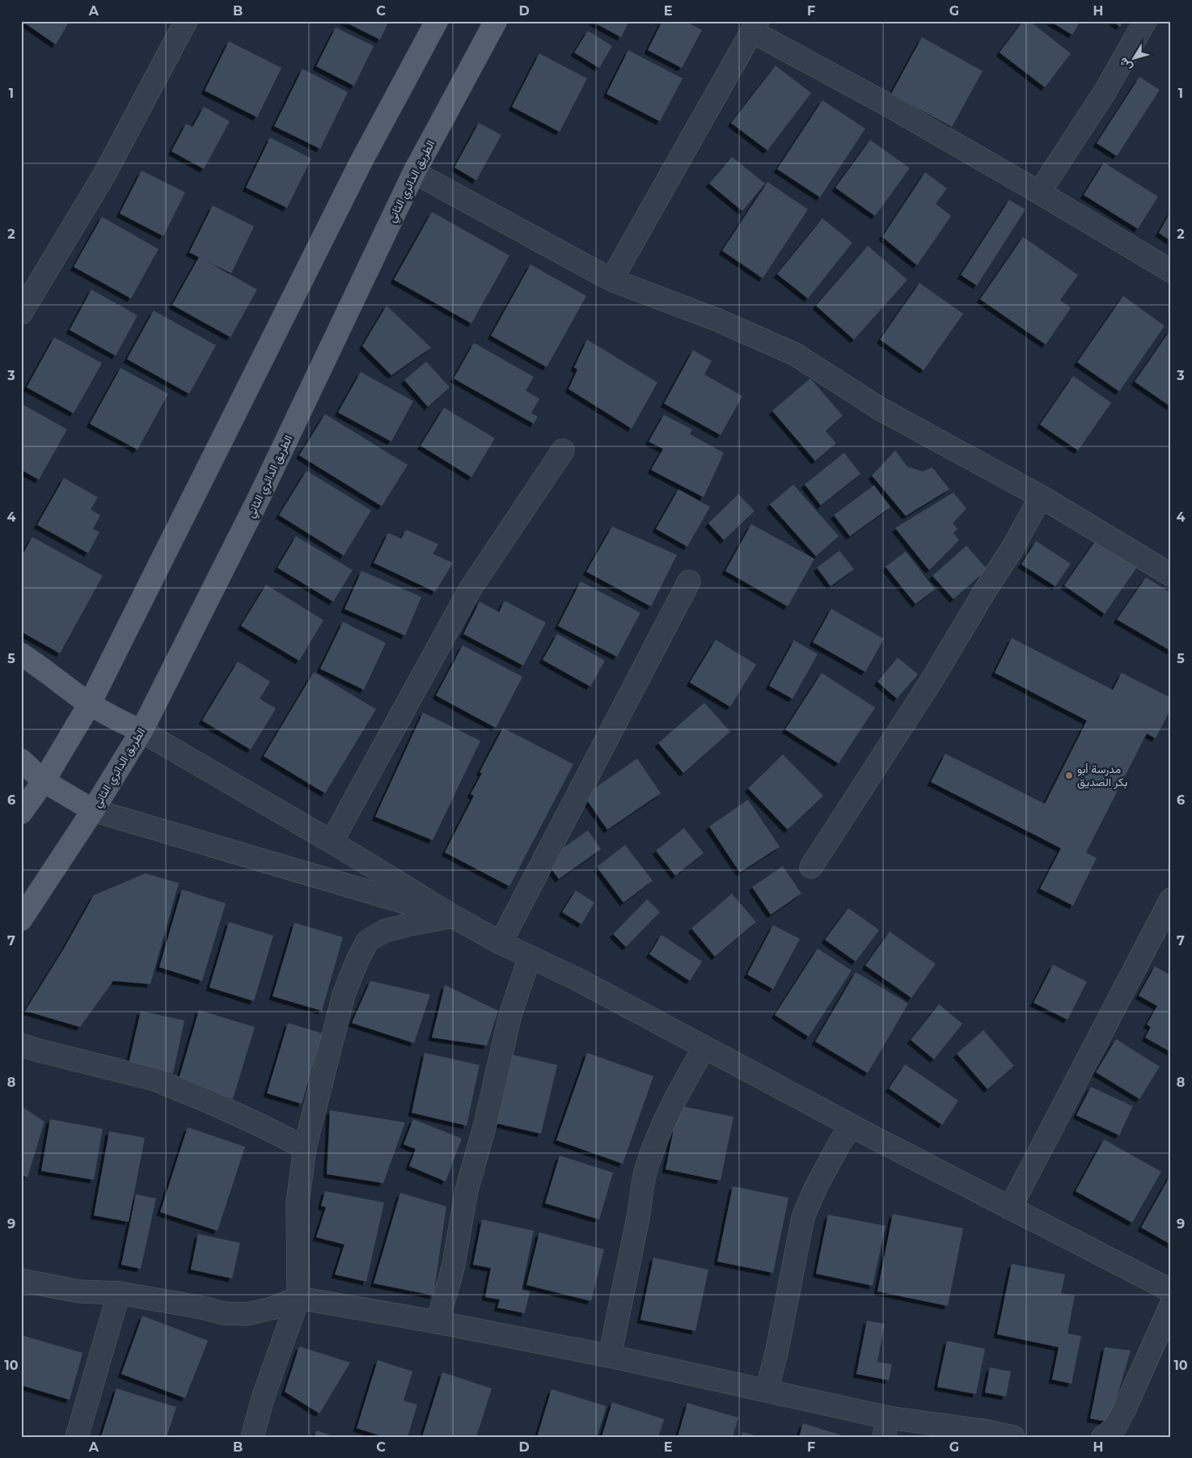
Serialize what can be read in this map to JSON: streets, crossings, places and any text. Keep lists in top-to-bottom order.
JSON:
{
  "streets": {
    "main road": ["الطريق الدائري الثاني"]
  },
  "places": ["مدرسة أبو بكر الصديق"],
  "north": "bottom left",
  "grid": {
    "columns": [
      "A",
      "B",
      "C",
      "D",
      "E",
      "F",
      "G",
      "H"
    ],
    "rows": [
      "1",
      "2",
      "3",
      "4",
      "5",
      "6",
      "7",
      "8",
      "9",
      "10"
    ]
  }
}
